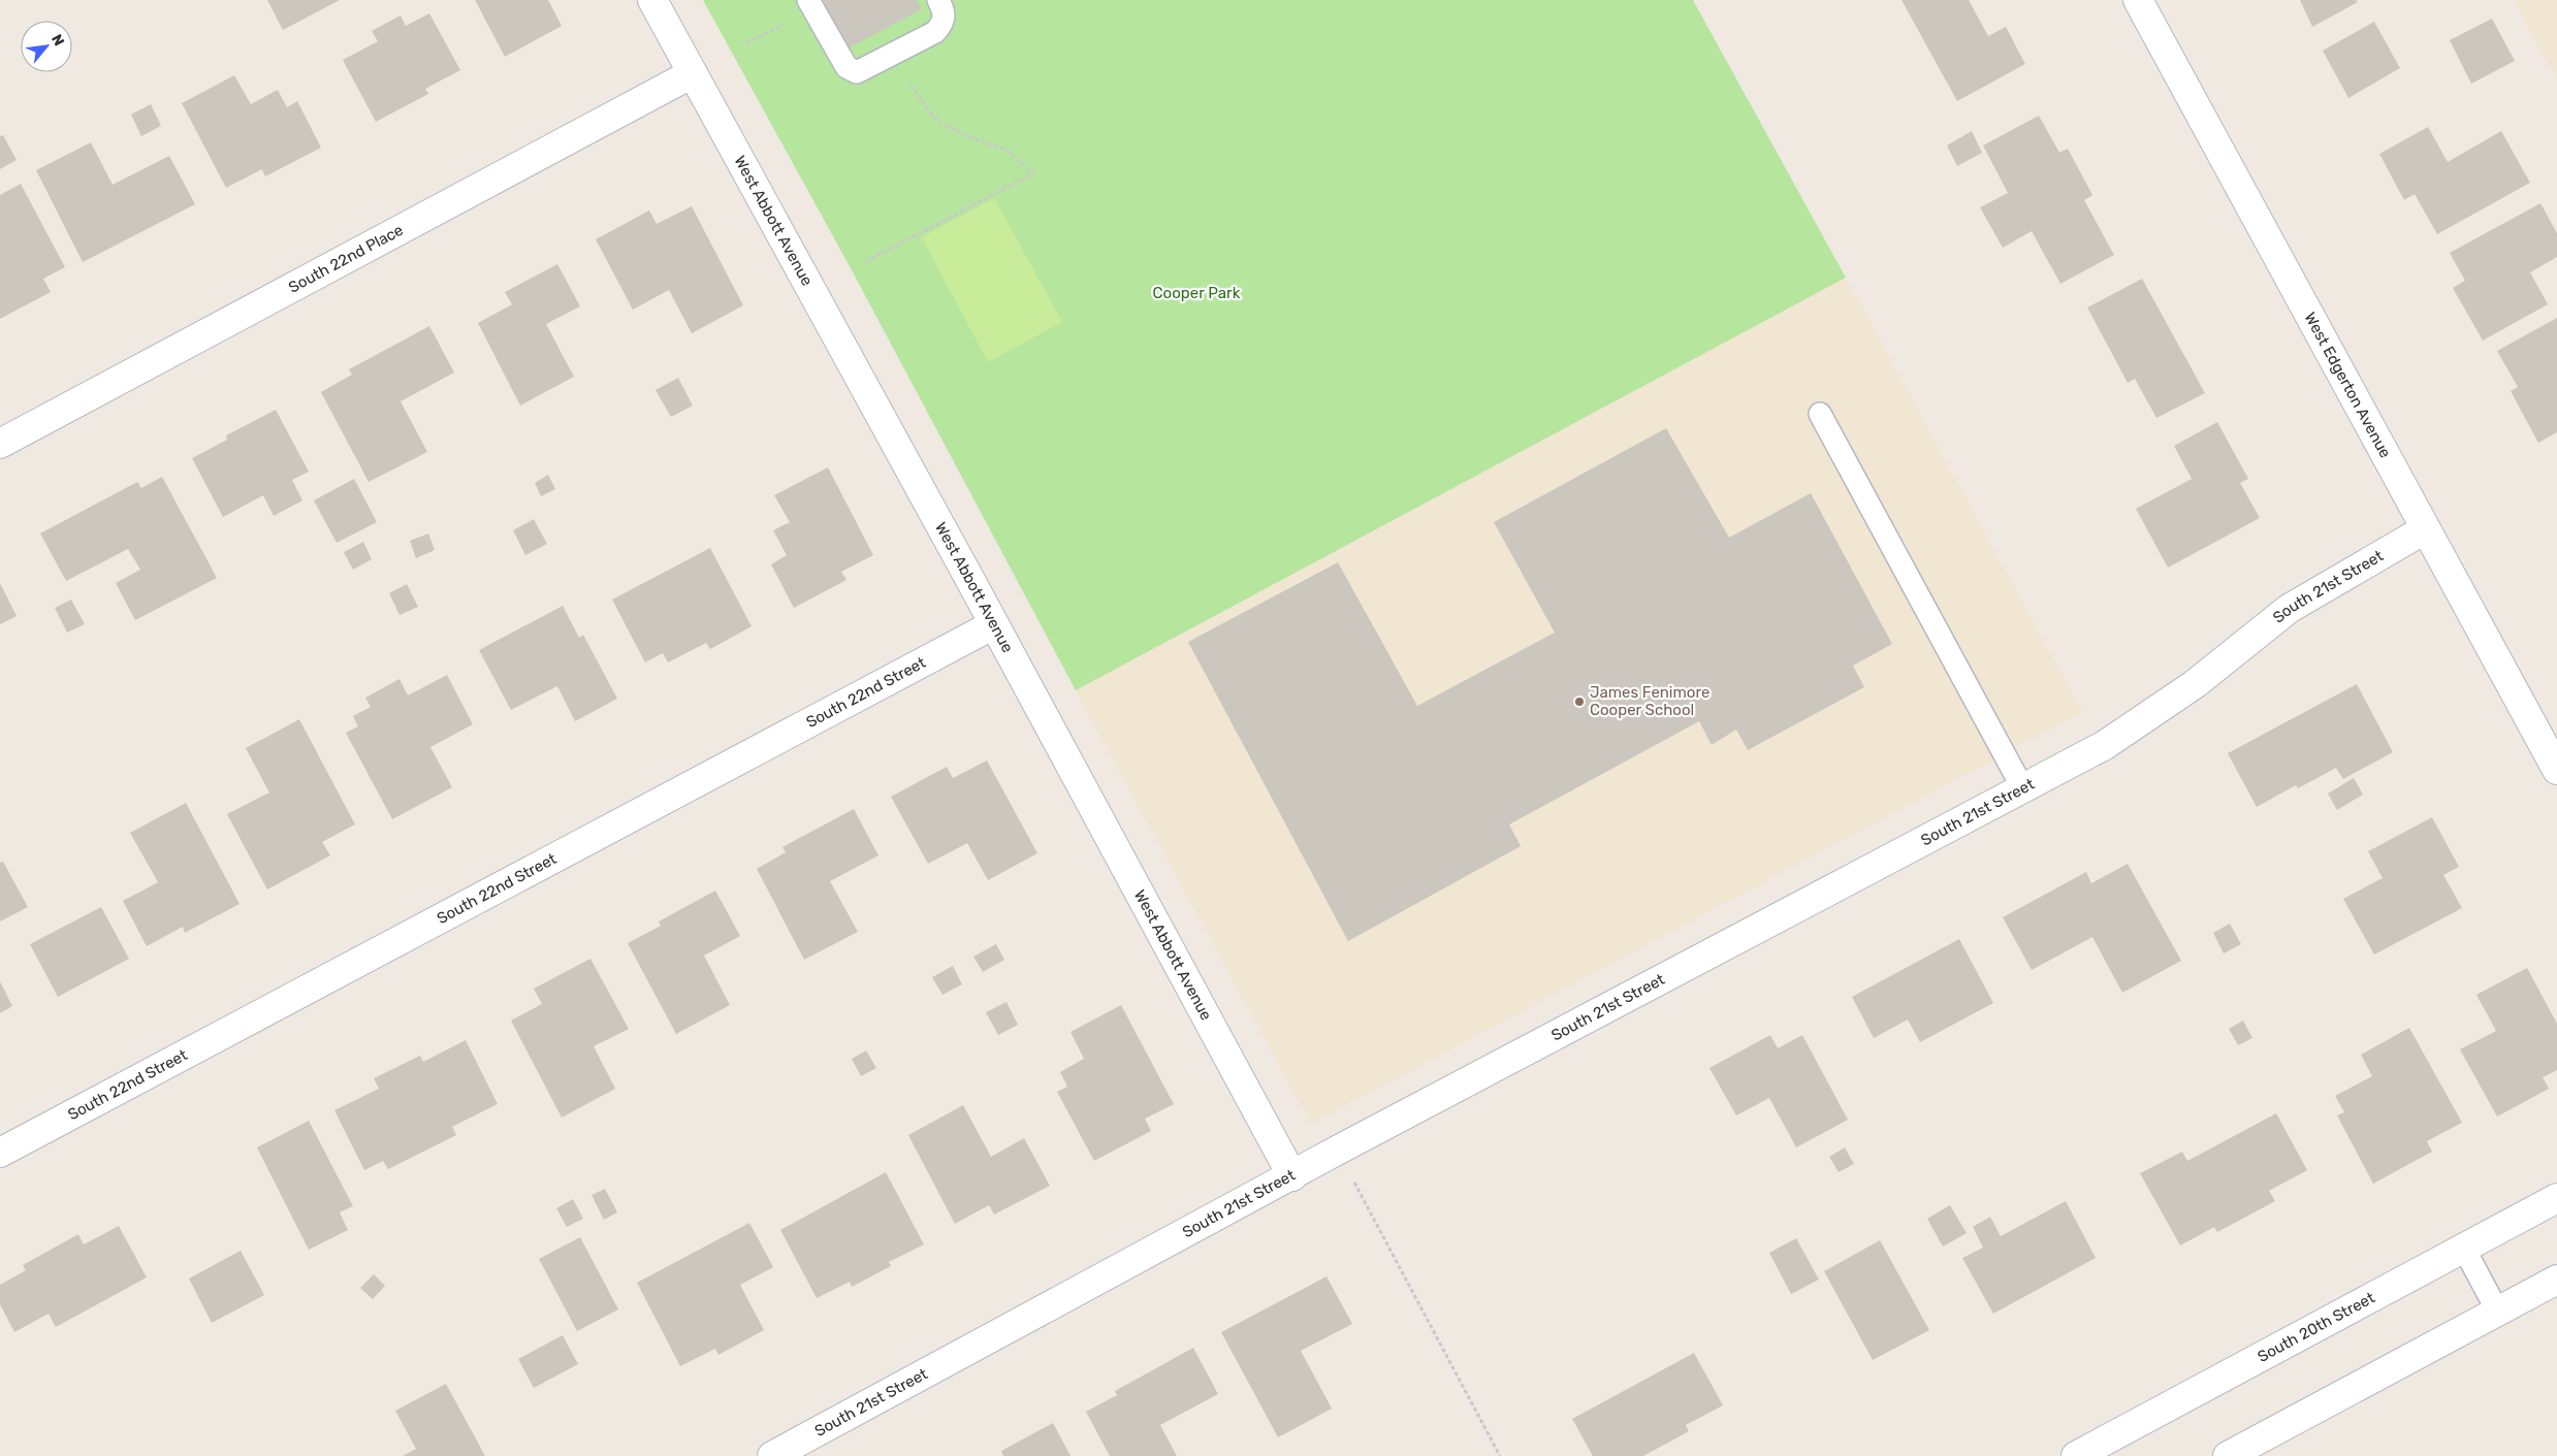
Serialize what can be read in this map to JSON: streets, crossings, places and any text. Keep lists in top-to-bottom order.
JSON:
{
  "streets": {
    "street": [
      "West Abbott Avenue",
      "South 22nd Place",
      "West Edgerton Avenue",
      "South 21st Street",
      "South 22nd Street",
      "South 20th Street"
    ]
  },
  "crossings": [
    ["West Abbott Avenue", "South 22nd Place"],
    ["West Abbott Avenue", "South 21st Street"],
    ["West Abbott Avenue", "South 22nd Street"],
    ["West Edgerton Avenue", "South 21st Street"]
  ],
  "parks": ["Cooper Park"],
  "places": ["James Fenimore Cooper School"],
  "north": "top right"
}
